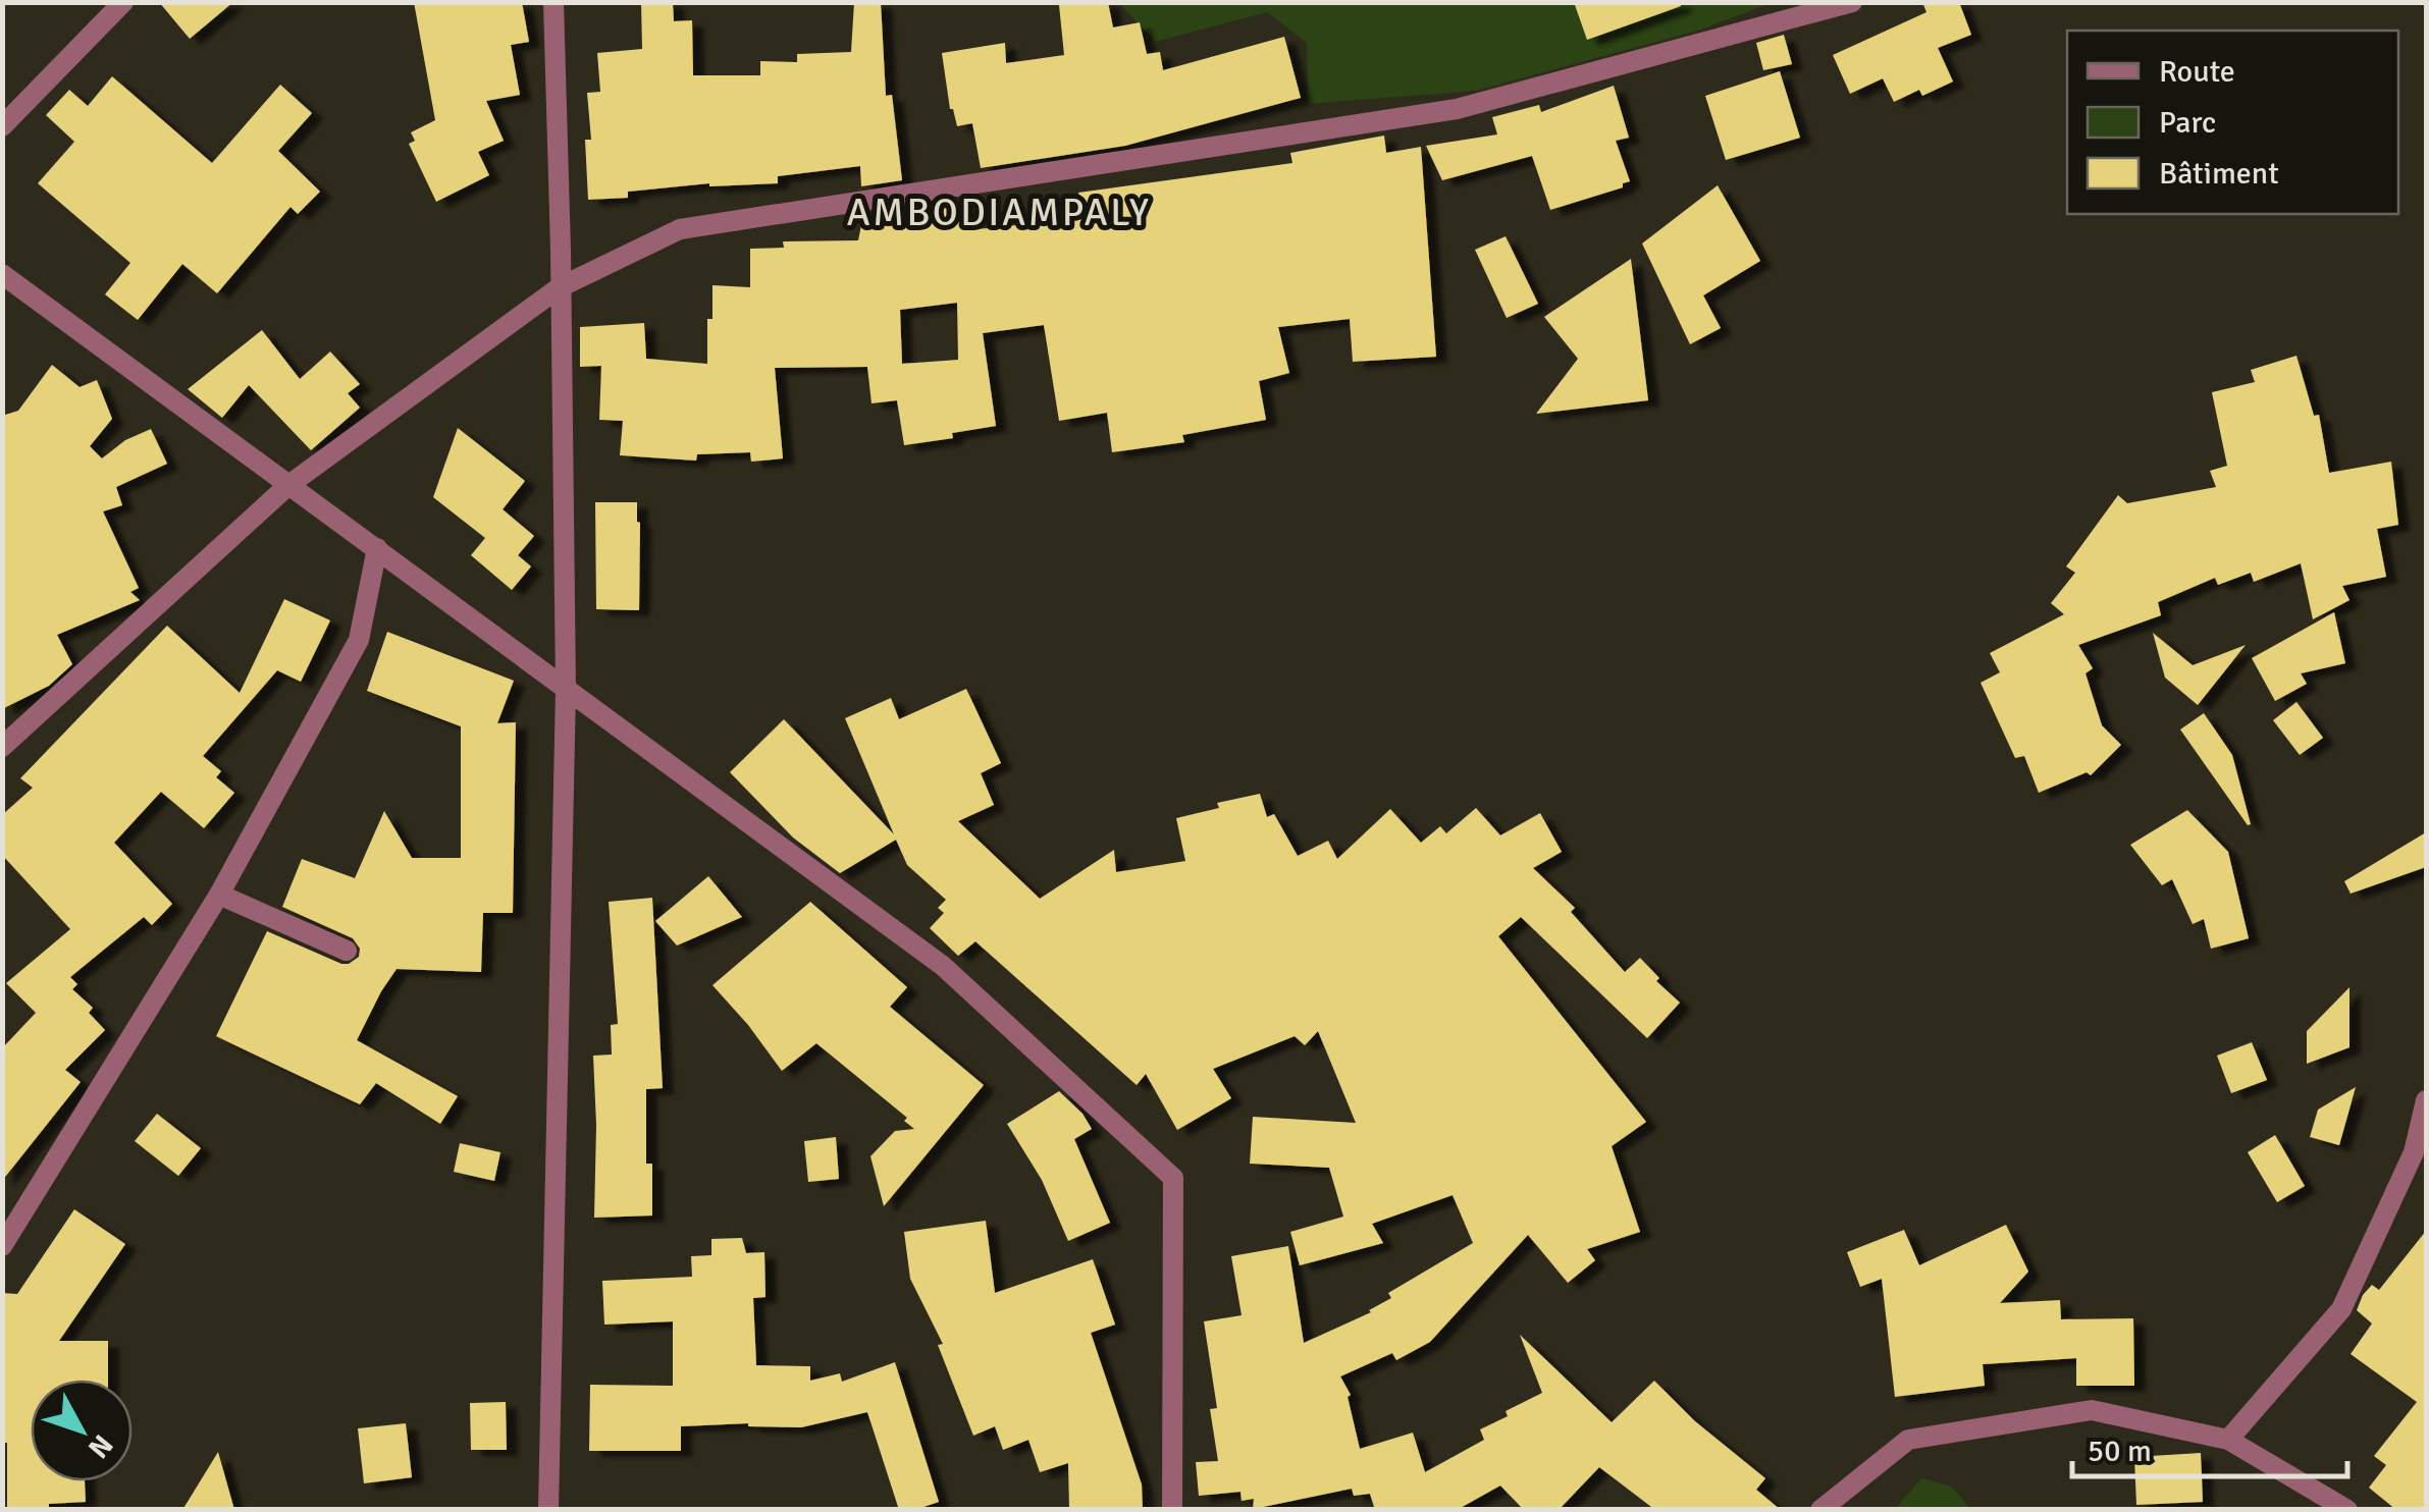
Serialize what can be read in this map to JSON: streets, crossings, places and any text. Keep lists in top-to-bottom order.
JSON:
{
  "districts": ["AMBODIAMPALY"],
  "legend": ["Route", "Parc", "Bâtiment"],
  "scale_bar": "50 m",
  "north": "bottom right"
}
